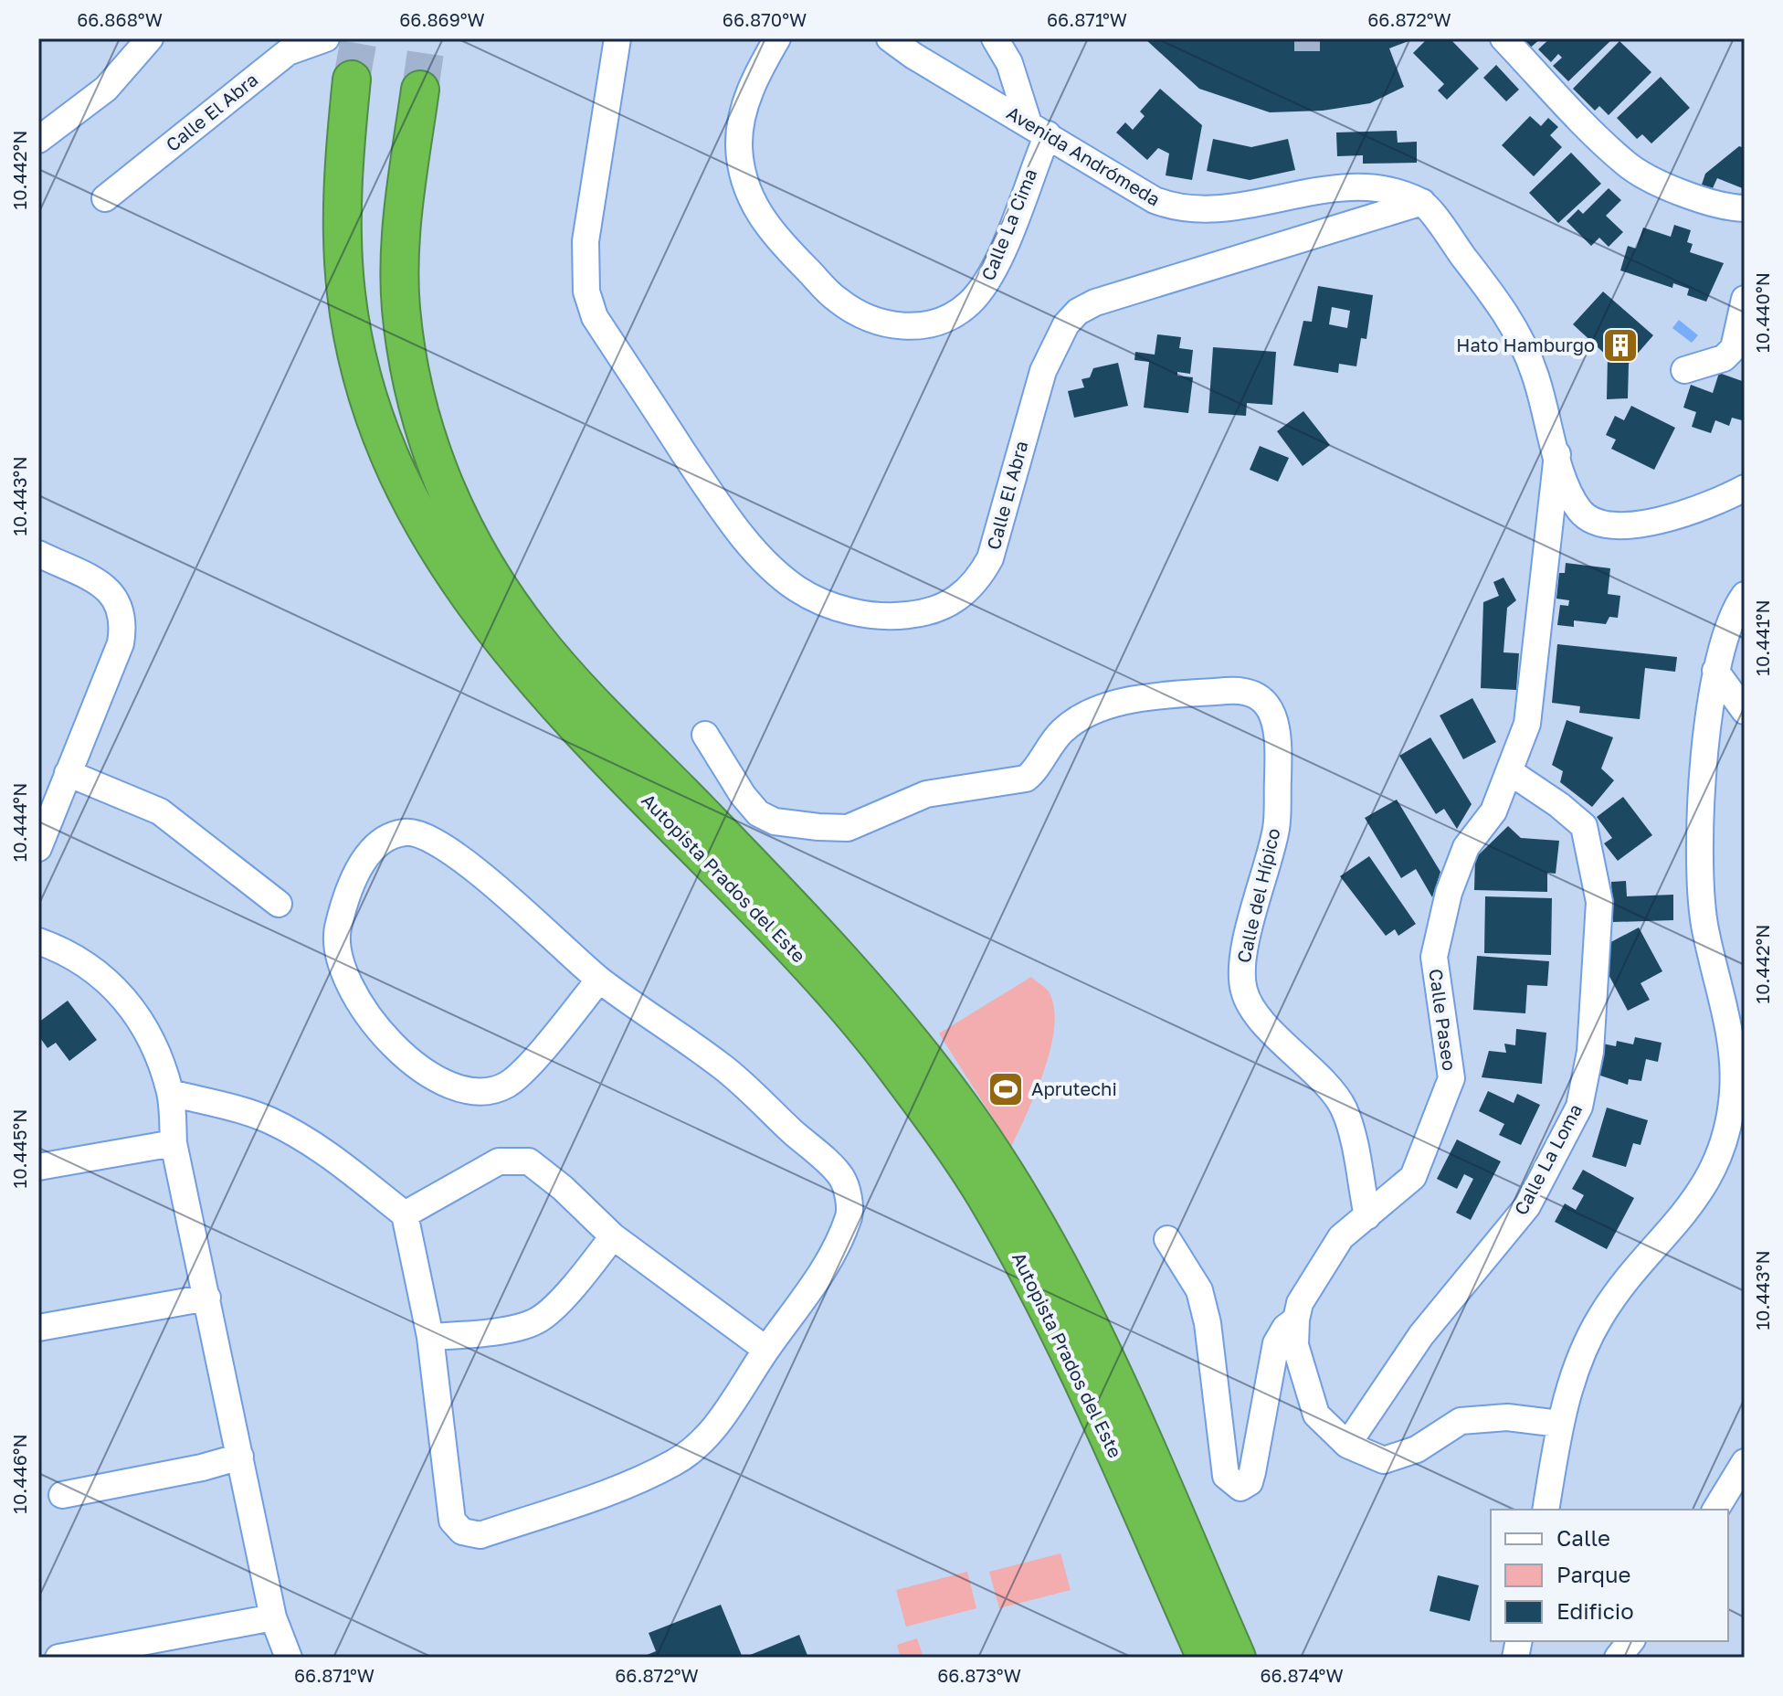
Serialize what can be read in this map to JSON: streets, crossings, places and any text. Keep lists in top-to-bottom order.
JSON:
{
  "streets": {
    "highway": ["Autopista Prados del Este"],
    "street": [
      "Calle El Abra",
      "Avenida Andrómeda",
      "Calle La Cima",
      "Calle del Hípico",
      "Calle Paseo",
      "Calle La Loma"
    ]
  },
  "crossings": [
    ["Calle El Abra", "Avenida Andrómeda"],
    ["Avenida Andrómeda", "Calle La Cima"],
    ["Calle del Hípico", "Calle Paseo"],
    ["Calle Paseo", "Calle La Loma"]
  ],
  "places": {
    "building": ["Hato Hamburgo"],
    "sports": ["Aprutechi"]
  },
  "legend": ["Calle", "Parque", "Edificio"],
  "coordinates": [
    "66.868°W",
    "66.869°W",
    "66.870°W",
    "66.871°W",
    "66.872°W",
    "10.442°N",
    "10.440°N",
    "10.443°N",
    "10.441°N",
    "10.444°N",
    "10.445°N",
    "10.446°N",
    "66.873°W",
    "66.874°W"
  ]
}
